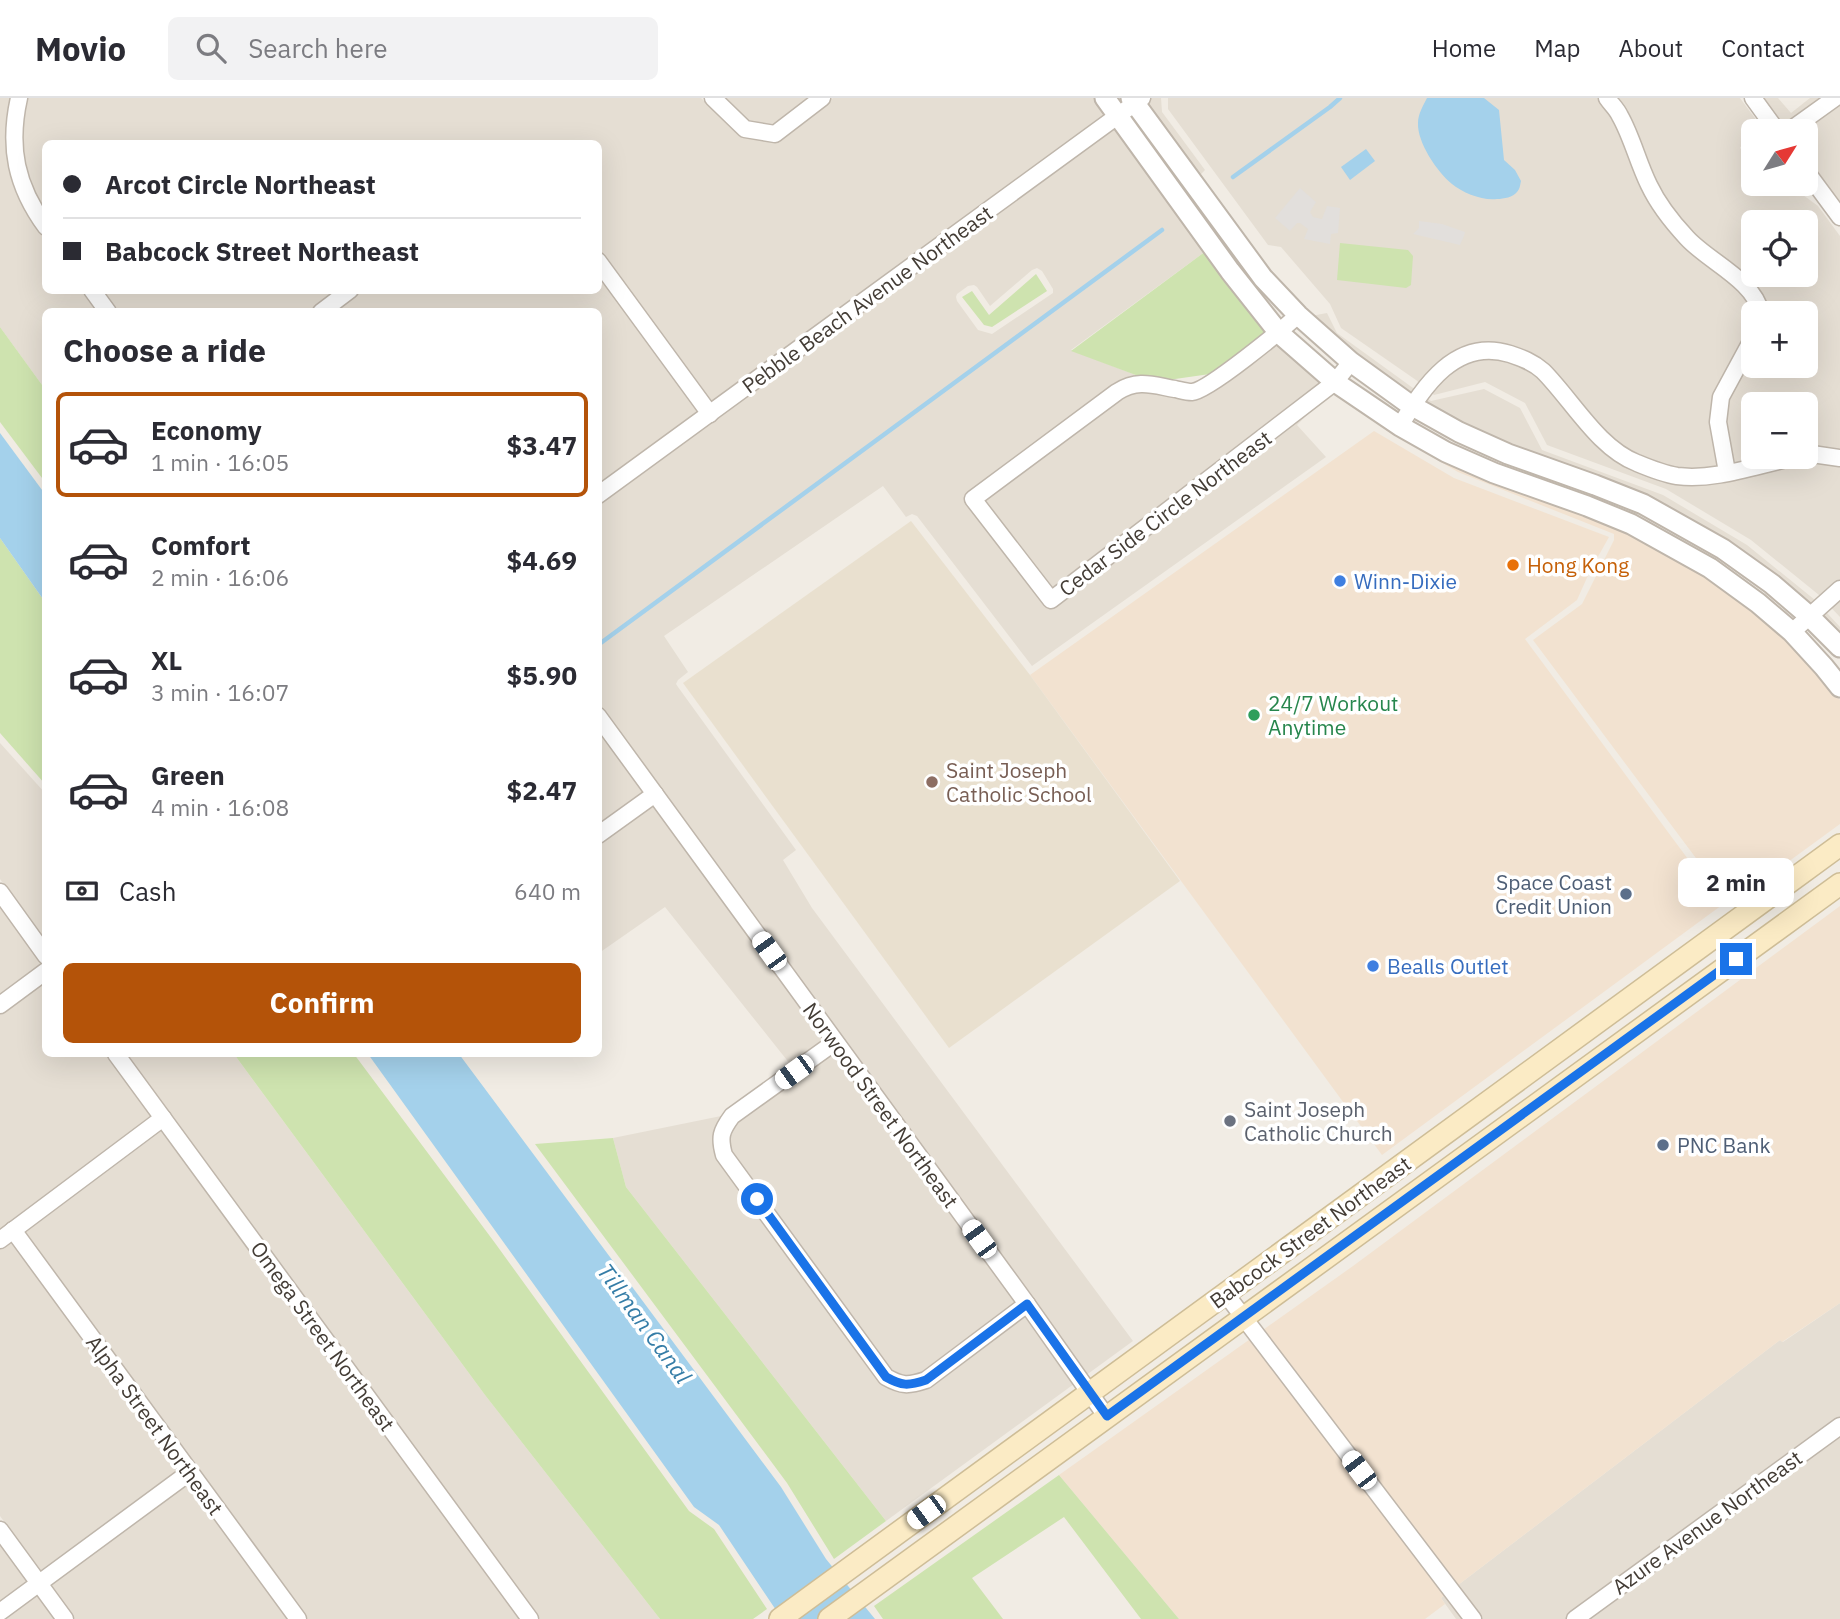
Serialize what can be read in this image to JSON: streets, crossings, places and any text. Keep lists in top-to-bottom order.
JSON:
{
  "streets": {
    "main road": ["Babcock Street Northeast"],
    "street": [
      "Pebble Beach Avenue Northeast",
      "Cedar Side Circle Northeast",
      "Norwood Street Northeast",
      "Omega Street Northeast",
      "Alpha Street Northeast",
      "Azure Avenue Northeast"
    ]
  },
  "crossings": [
    ["Norwood Street Northeast", "Babcock Street Northeast"]
  ],
  "water": ["Tillman Canal"],
  "places": [
    "Hong Kong",
    "Winn-Dixie",
    "24/7 Workout Anytime",
    "Saint Joseph Catholic School",
    "Space Coast Credit Union",
    "Bealls Outlet",
    "Saint Joseph Catholic Church",
    "PNC Bank"
  ],
  "north": "top right",
  "page": {
    "header": "Movio",
    "search": "Search here",
    "nav": [
      "Home",
      "Map",
      "About",
      "Contact"
    ],
    "map_buttons": ["+", "−"],
    "banner": ["Arcot Circle Northeast", "Babcock Street Northeast"],
    "heading": "Choose a ride",
    "list": [
      {
        "name": "Economy",
        "note": "1 min · 16:05",
        "value": "$3.47"
      },
      {
        "name": "Comfort",
        "note": "2 min · 16:06",
        "value": "$4.69"
      },
      {
        "name": "XL",
        "note": "3 min · 16:07",
        "value": "$5.90"
      },
      {
        "name": "Green",
        "note": "4 min · 16:08",
        "value": "$2.47"
      }
    ],
    "pay": ["Cash", "640 m"],
    "bubble": "2 min",
    "buttons": "Confirm"
  }
}
